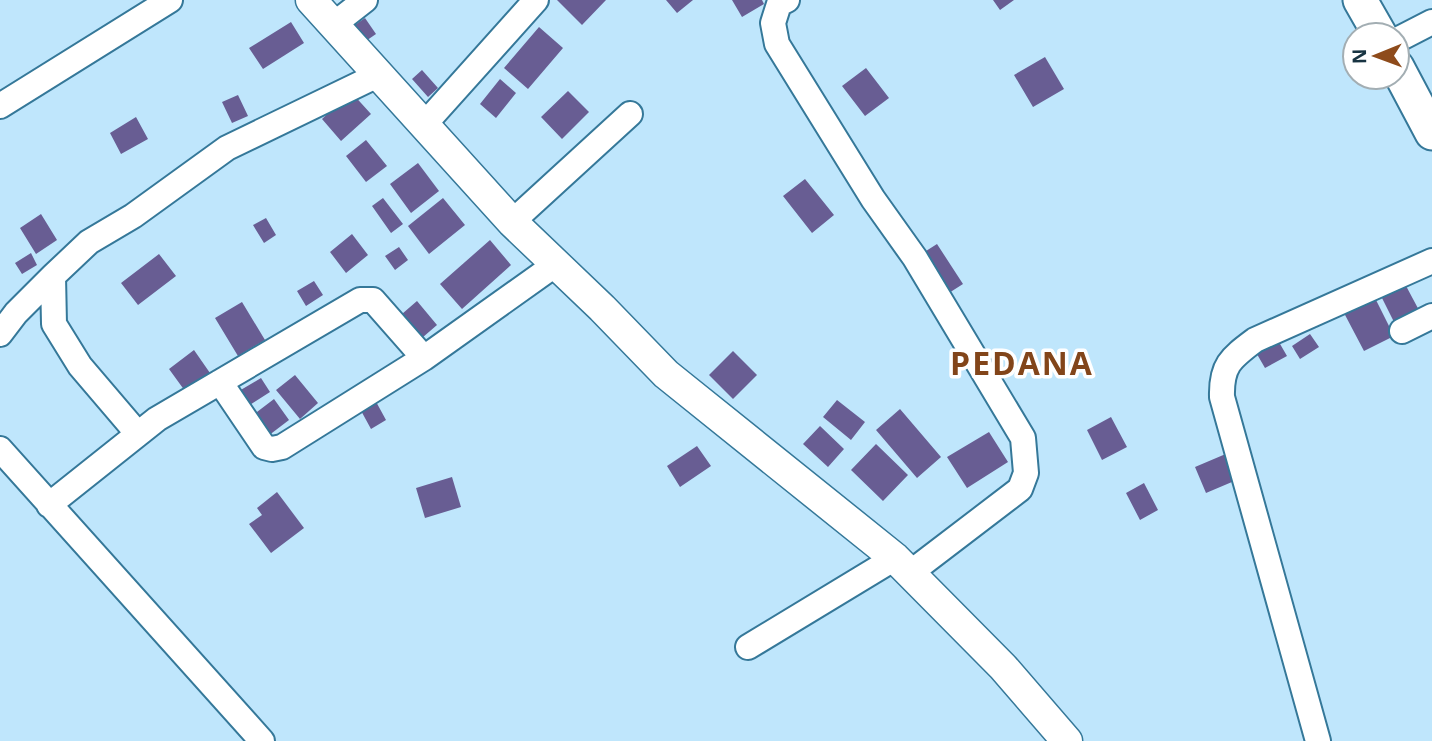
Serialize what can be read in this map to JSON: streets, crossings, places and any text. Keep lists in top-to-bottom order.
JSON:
{
  "districts": ["PEDANA"],
  "north": "left"
}
